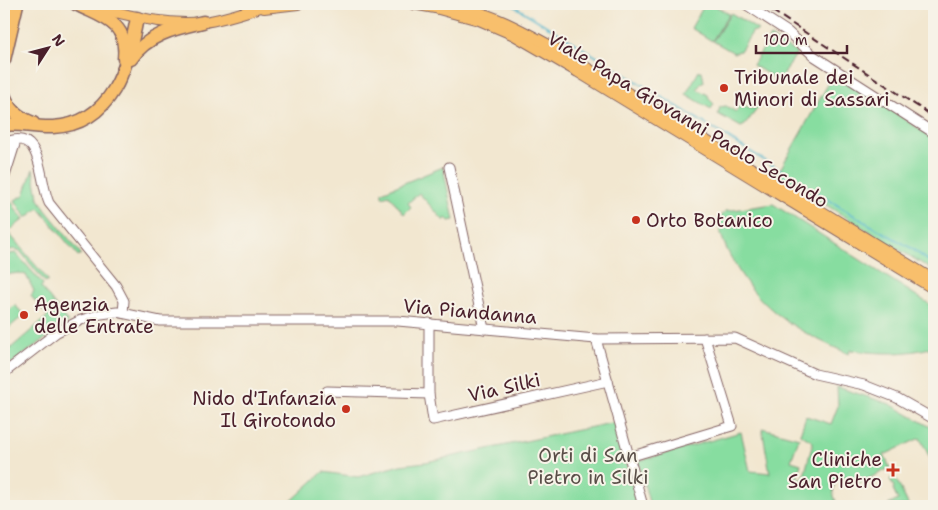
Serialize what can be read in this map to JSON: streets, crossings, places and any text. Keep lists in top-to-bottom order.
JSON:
{
  "streets": {
    "main road": ["Viale Papa Giovanni Paolo Secondo"],
    "street": ["Via Piandanna", "Via Silki"]
  },
  "crossings": [
    ["Via Piandanna", "Via Silki"]
  ],
  "parks": ["Orti di San Pietro in Silki"],
  "places": {
    "other": [
      "Tribunale dei Minori di Sassari",
      "Orto Botanico",
      "Agenzia delle Entrate",
      "Nido d'Infanzia Il Girotondo"
    ],
    "health": ["Cliniche San Pietro"]
  },
  "scale_bar": "100 m",
  "north": "top right"
}
